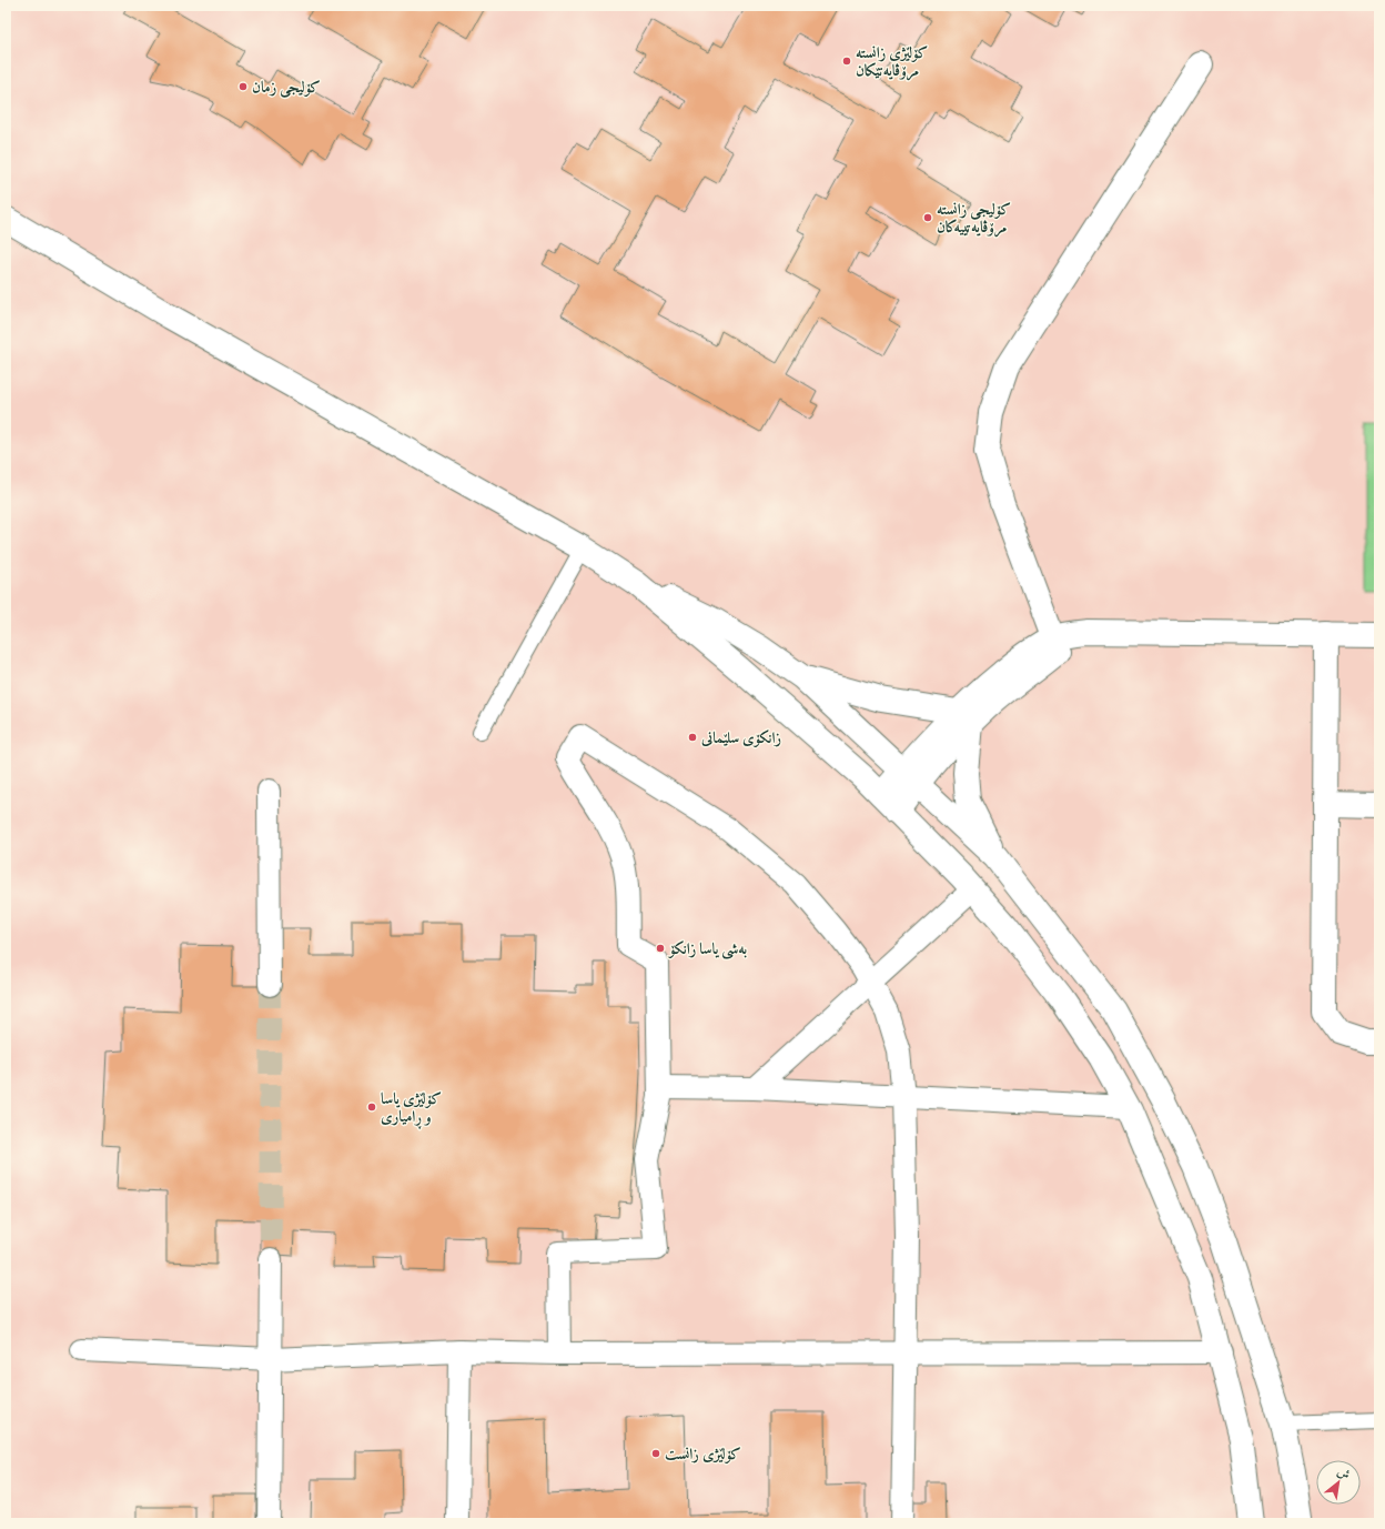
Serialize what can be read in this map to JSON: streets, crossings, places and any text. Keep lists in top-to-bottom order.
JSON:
{
  "places": [
    "کۆلێژی زانستە مرۆڤایەتێکان",
    "کۆلیجی زمان",
    "کۆلیجی زانستە مرۆڤایەتییەکان",
    "زانکۆی سلێمانی",
    "بەشی یاسا زانکۆ",
    "کۆلێژی یاسا و ڕامیاری",
    "کۆلێژی زانست"
  ],
  "north": "top right"
}
